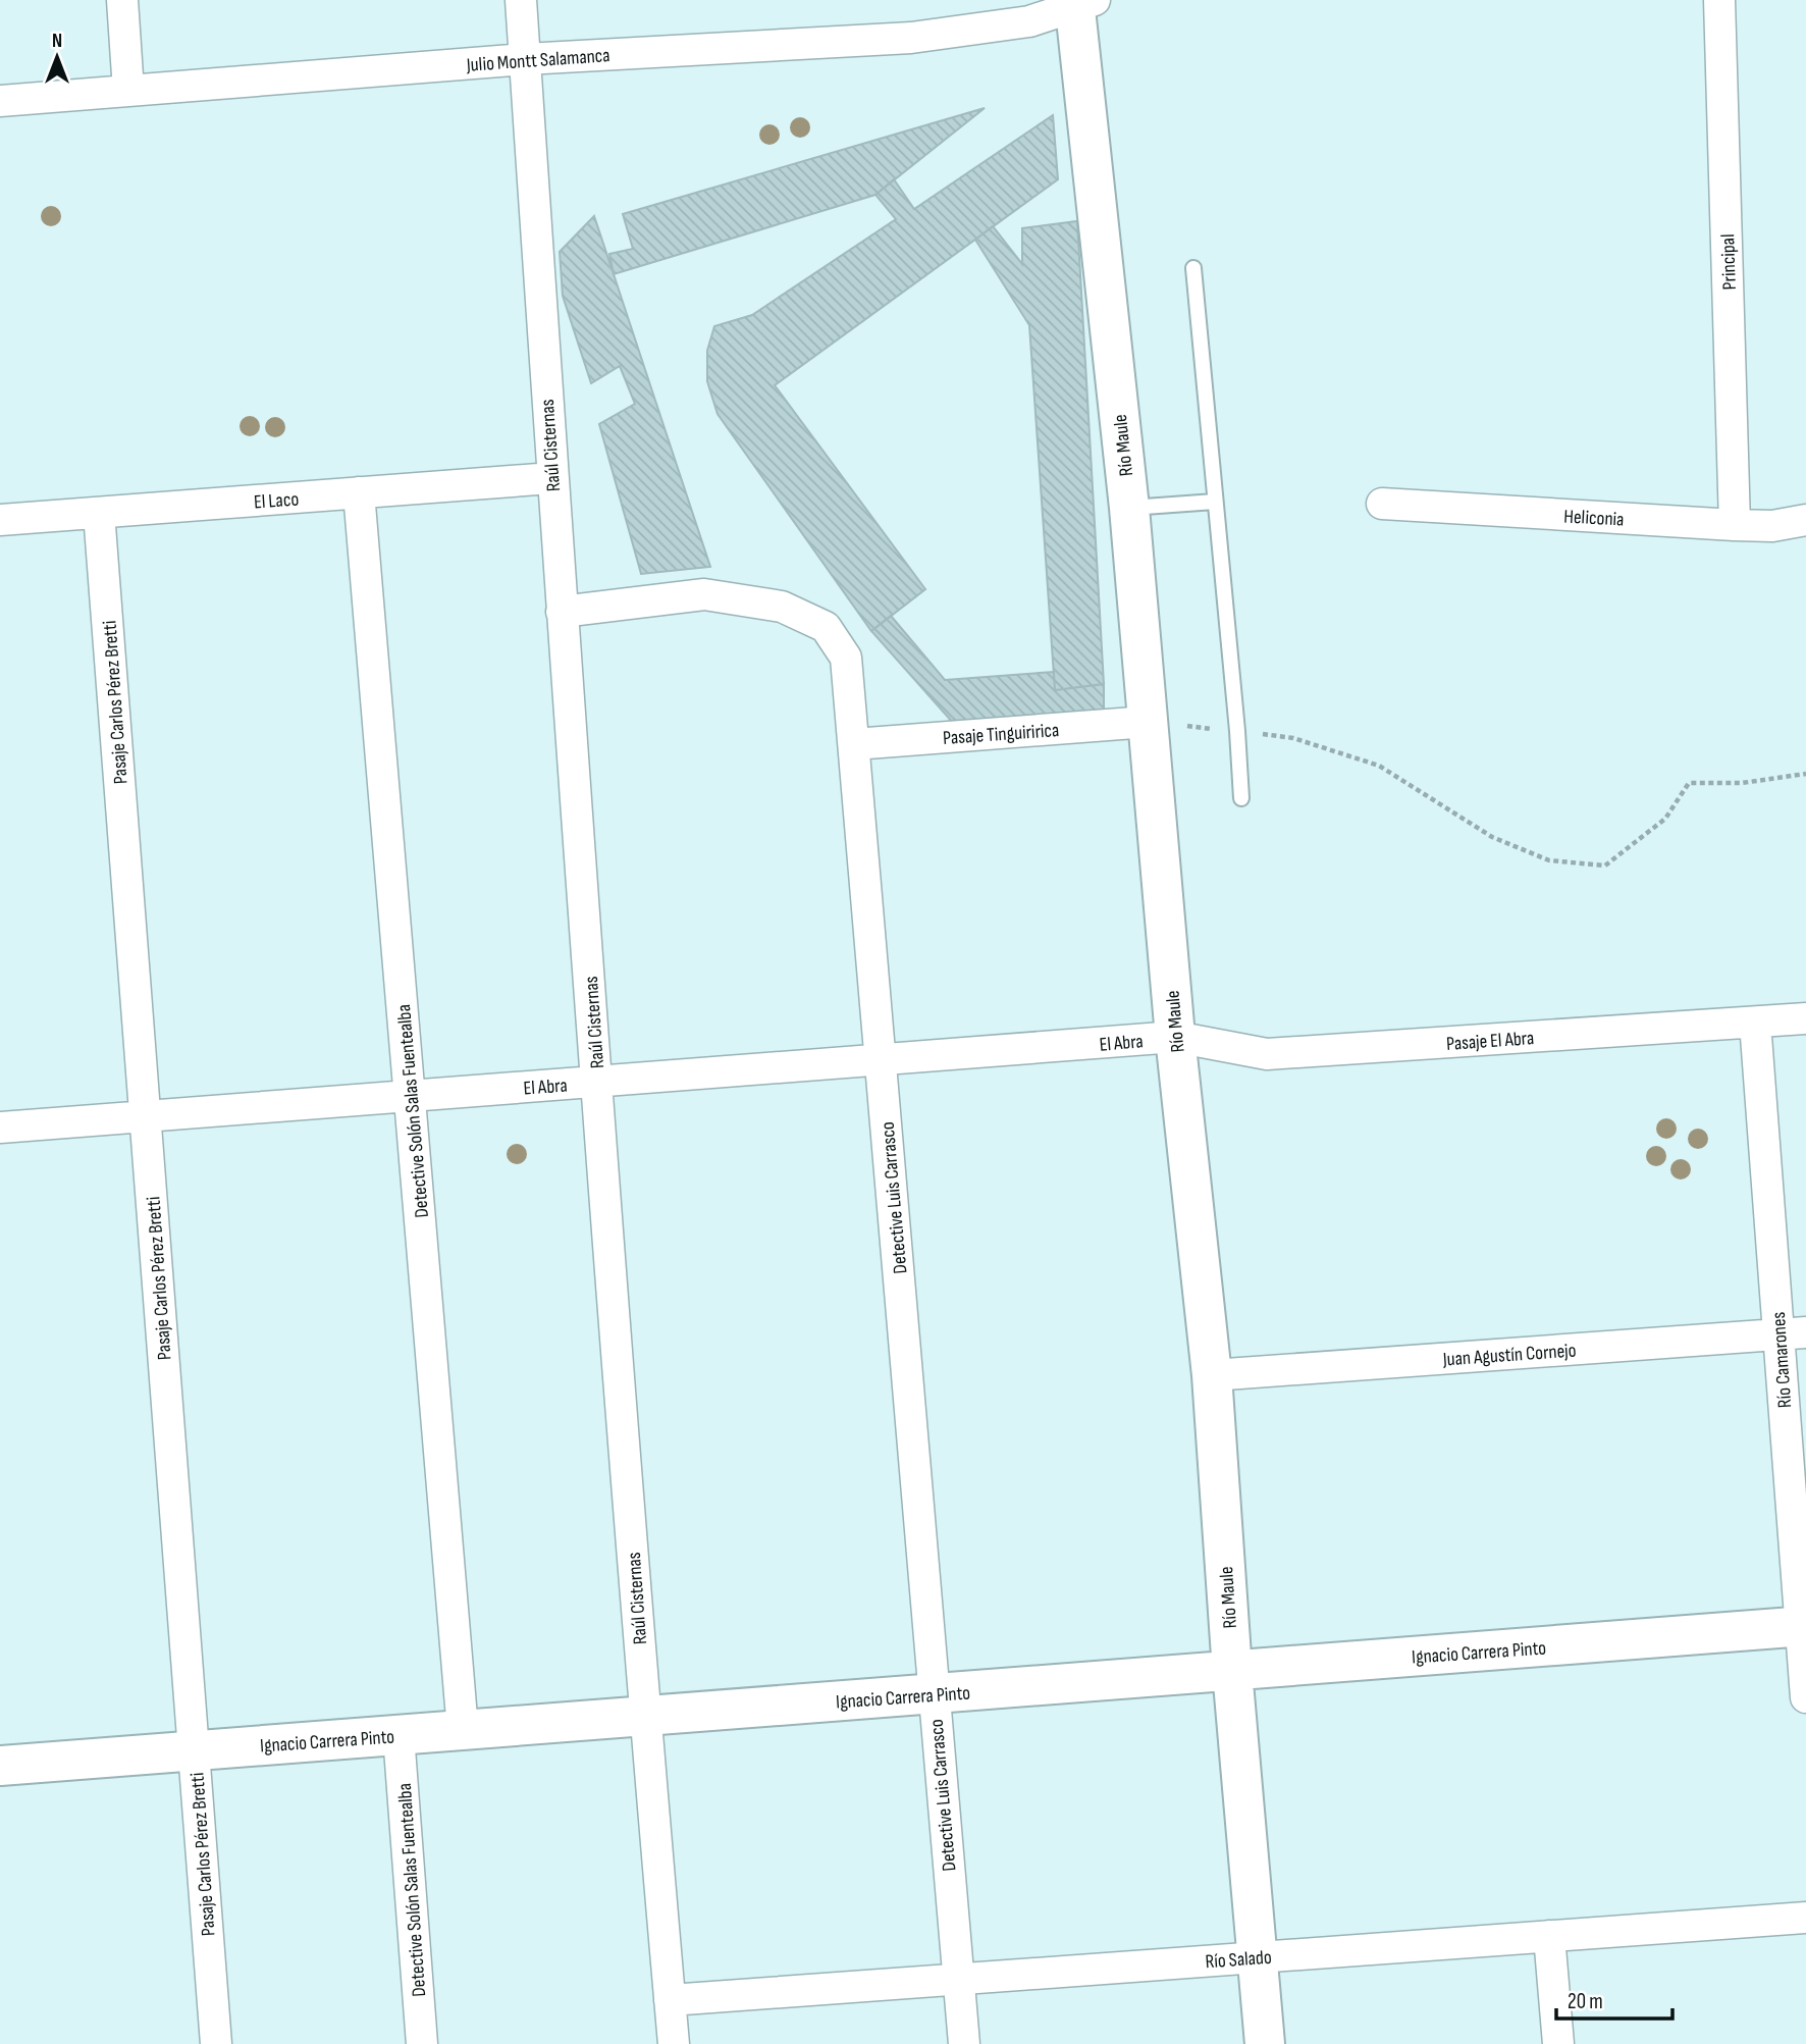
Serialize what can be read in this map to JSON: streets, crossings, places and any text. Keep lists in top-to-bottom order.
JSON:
{
  "streets": {
    "street": [
      "Julio Montt Salamanca",
      "Principal",
      "Raúl Cisternas",
      "Río Maule",
      "El Laco",
      "Heliconia",
      "Pasaje Carlos Pérez Bretti",
      "Pasaje Tinguiririca",
      "Pasaje El Abra",
      "El Abra",
      "Detective Solón Salas Fuentealba",
      "Detective Luis Carrasco",
      "Juan Agustín Cornejo",
      "Río Camarones",
      "Ignacio Carrera Pinto",
      "Río Salado"
    ]
  },
  "crossings": [
    ["Julio Montt Salamanca", "Raúl Cisternas"],
    ["Julio Montt Salamanca", "Río Maule"],
    ["Principal", "Heliconia"],
    ["Raúl Cisternas", "El Laco"],
    ["Raúl Cisternas", "El Abra"],
    ["Raúl Cisternas", "Detective Luis Carrasco"],
    ["Raúl Cisternas", "Ignacio Carrera Pinto"],
    ["Raúl Cisternas", "Río Salado"],
    ["Río Maule", "Pasaje Tinguiririca"],
    ["Río Maule", "Pasaje El Abra"],
    ["Río Maule", "El Abra"],
    ["Río Maule", "Juan Agustín Cornejo"],
    ["Río Maule", "Ignacio Carrera Pinto"],
    ["Río Maule", "Río Salado"],
    ["El Laco", "Pasaje Carlos Pérez Bretti"],
    ["El Laco", "Detective Solón Salas Fuentealba"],
    ["Pasaje Carlos Pérez Bretti", "El Abra"],
    ["Pasaje Carlos Pérez Bretti", "Ignacio Carrera Pinto"],
    ["Pasaje Tinguiririca", "Detective Luis Carrasco"],
    ["Pasaje El Abra", "El Abra"],
    ["Pasaje El Abra", "Río Camarones"],
    ["El Abra", "Detective Solón Salas Fuentealba"],
    ["El Abra", "Detective Luis Carrasco"],
    ["Detective Solón Salas Fuentealba", "Ignacio Carrera Pinto"],
    ["Detective Luis Carrasco", "Ignacio Carrera Pinto"],
    ["Detective Luis Carrasco", "Río Salado"],
    ["Juan Agustín Cornejo", "Río Camarones"],
    ["Río Camarones", "Ignacio Carrera Pinto"]
  ],
  "scale_bar": "20 m",
  "north": "top"
}
